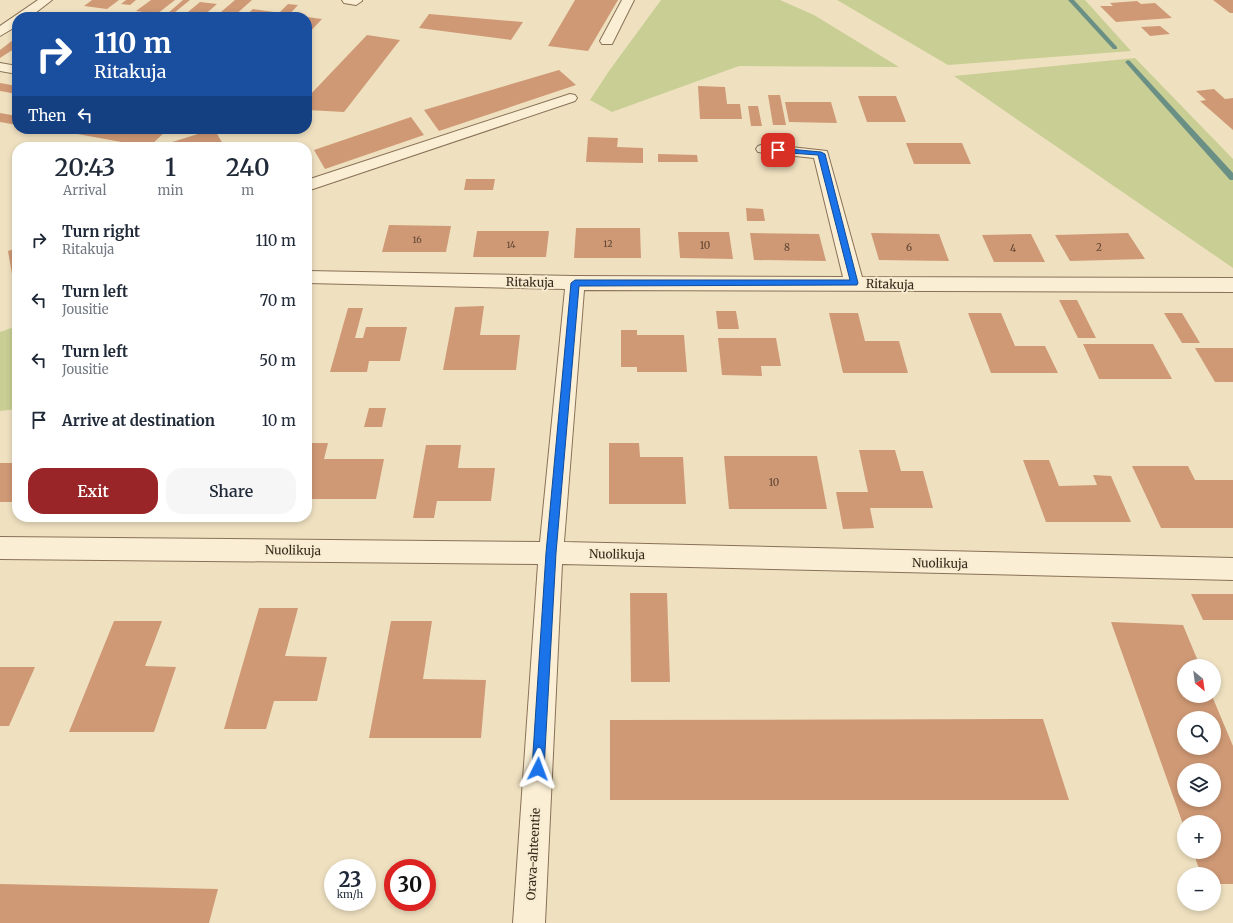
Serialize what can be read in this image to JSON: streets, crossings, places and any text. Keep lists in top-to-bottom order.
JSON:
{
  "streets": {
    "street": ["Ritakuja", "Nuolikuja", "Orava-ahteentie"]
  },
  "crossings": [
    ["Ritakuja", "Orava-ahteentie"],
    ["Nuolikuja", "Orava-ahteentie"]
  ],
  "house_numbers": [
    "16",
    "12",
    "14",
    "10",
    "8",
    "6",
    "2",
    "4",
    "10"
  ],
  "north": "bottom right",
  "page": {
    "turn": ["110 m", "Ritakuja"],
    "then": "Then",
    "eta": [
      "20:43",
      "Arrival",
      "1",
      "min",
      "240",
      "m"
    ],
    "list": [
      {
        "name": "Turn right",
        "note": "Ritakuja",
        "value": "110 m"
      },
      {
        "name": "Turn left",
        "note": "Jousitie",
        "value": "70 m"
      },
      {
        "name": "Turn left",
        "note": "Jousitie",
        "value": "50 m"
      },
      {
        "name": "Arrive at destination",
        "value": "10 m"
      }
    ],
    "buttons": ["Exit", "Share"],
    "map_buttons": ["+", "−"],
    "speed": "23 km/h",
    "limit": "30"
  }
}
